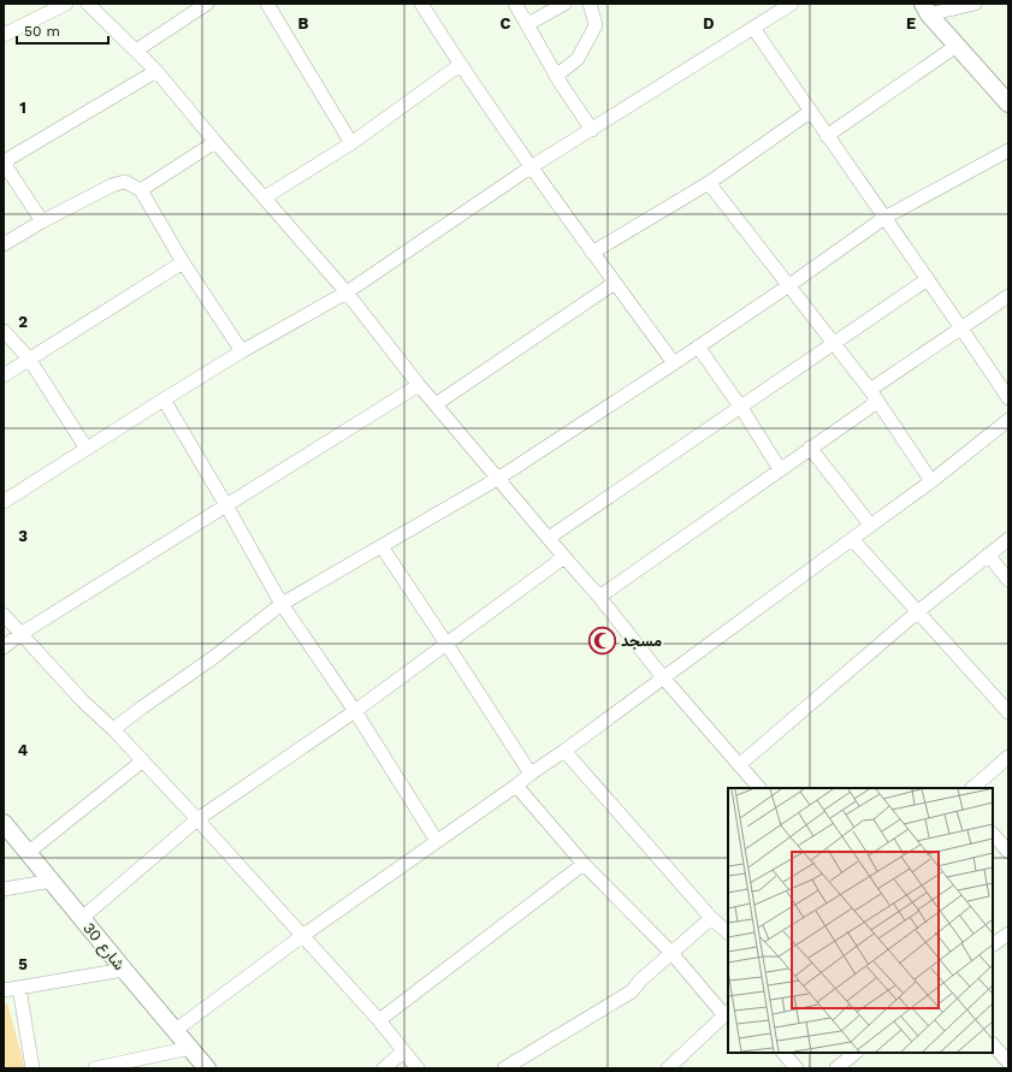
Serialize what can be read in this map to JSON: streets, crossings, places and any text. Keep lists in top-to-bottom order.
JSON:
{
  "streets": {
    "street": ["شارع 30"]
  },
  "places": {
    "mosque": ["مسجد"]
  },
  "scale_bar": "50 m",
  "grid": {
    "columns": [
      "B",
      "C",
      "D",
      "E"
    ],
    "rows": [
      "1",
      "2",
      "3",
      "4",
      "5"
    ]
  }
}
